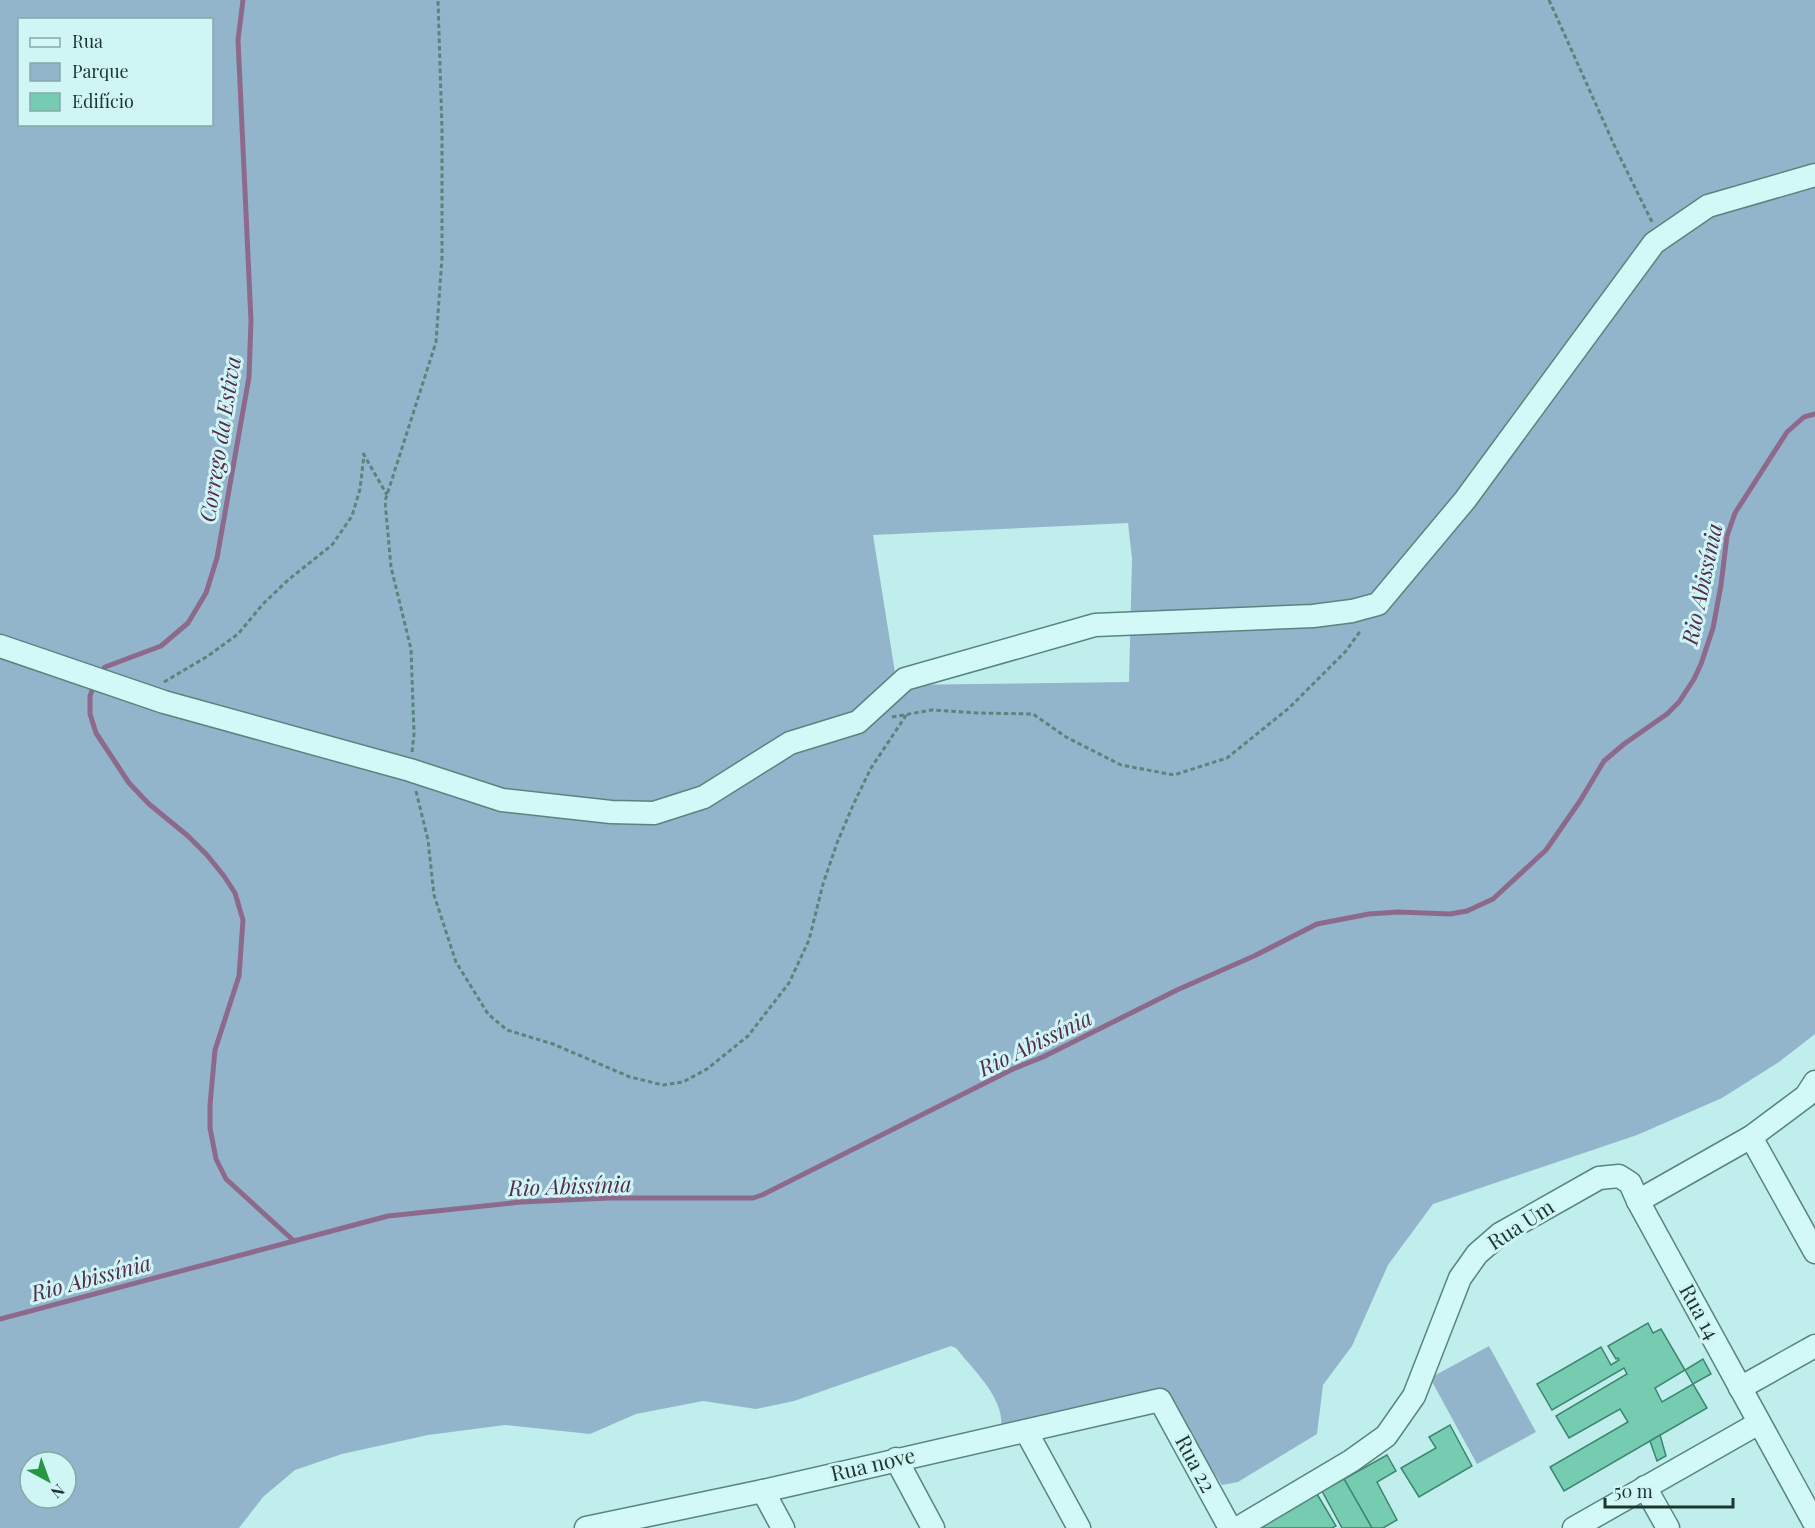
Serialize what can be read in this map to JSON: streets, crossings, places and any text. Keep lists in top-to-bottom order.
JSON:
{
  "streets": {
    "street": [
      "Rua Um",
      "Rua 14",
      "Rua 22",
      "Rua nove"
    ]
  },
  "crossings": [
    ["Rua Um", "Rua 14"],
    ["Rua 22", "Rua nove"]
  ],
  "water": ["Corrego da Estiva", "Rio Abissínia"],
  "legend": ["Rua", "Parque", "Edifício"],
  "scale_bar": "50 m",
  "north": "bottom right"
}
